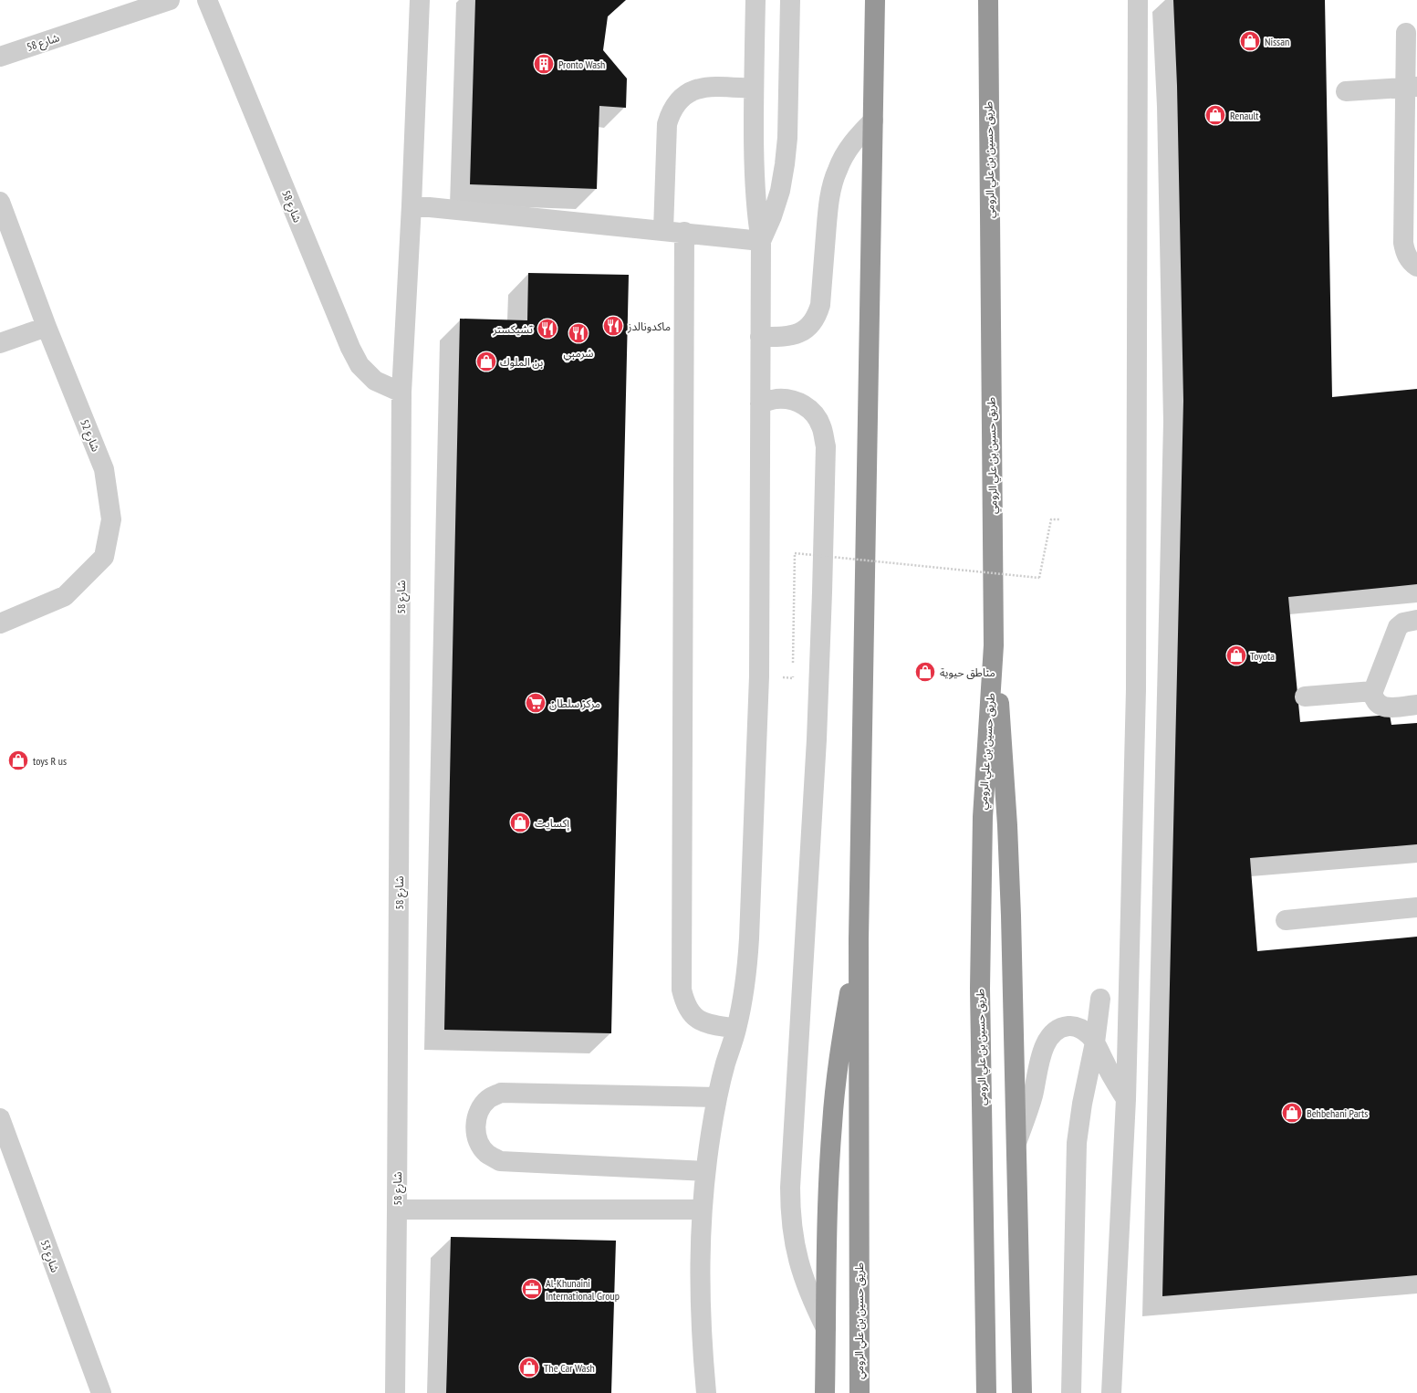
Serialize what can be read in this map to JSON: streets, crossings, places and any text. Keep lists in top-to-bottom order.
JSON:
{
  "streets": {
    "highway": ["طريق حسين بن علي الرومي"],
    "street": ["شارع 58", "شارع 52", "شارع 53"]
  },
  "places": {
    "shop": [
      "Nissan",
      "Renault",
      "بن الملوك",
      "Toyota",
      "مناطق حيوية",
      "toys R us",
      "إكسايت",
      "Behbehani Parts",
      "The Car Wash"
    ],
    "building": ["Pronto Wash"],
    "restaurant": ["ماكدونالدز", "تشيكستر", "شرمبي"],
    "supermarket": ["مركز سلطان"],
    "office": ["Al-Khunaini International Group"]
  }
}
